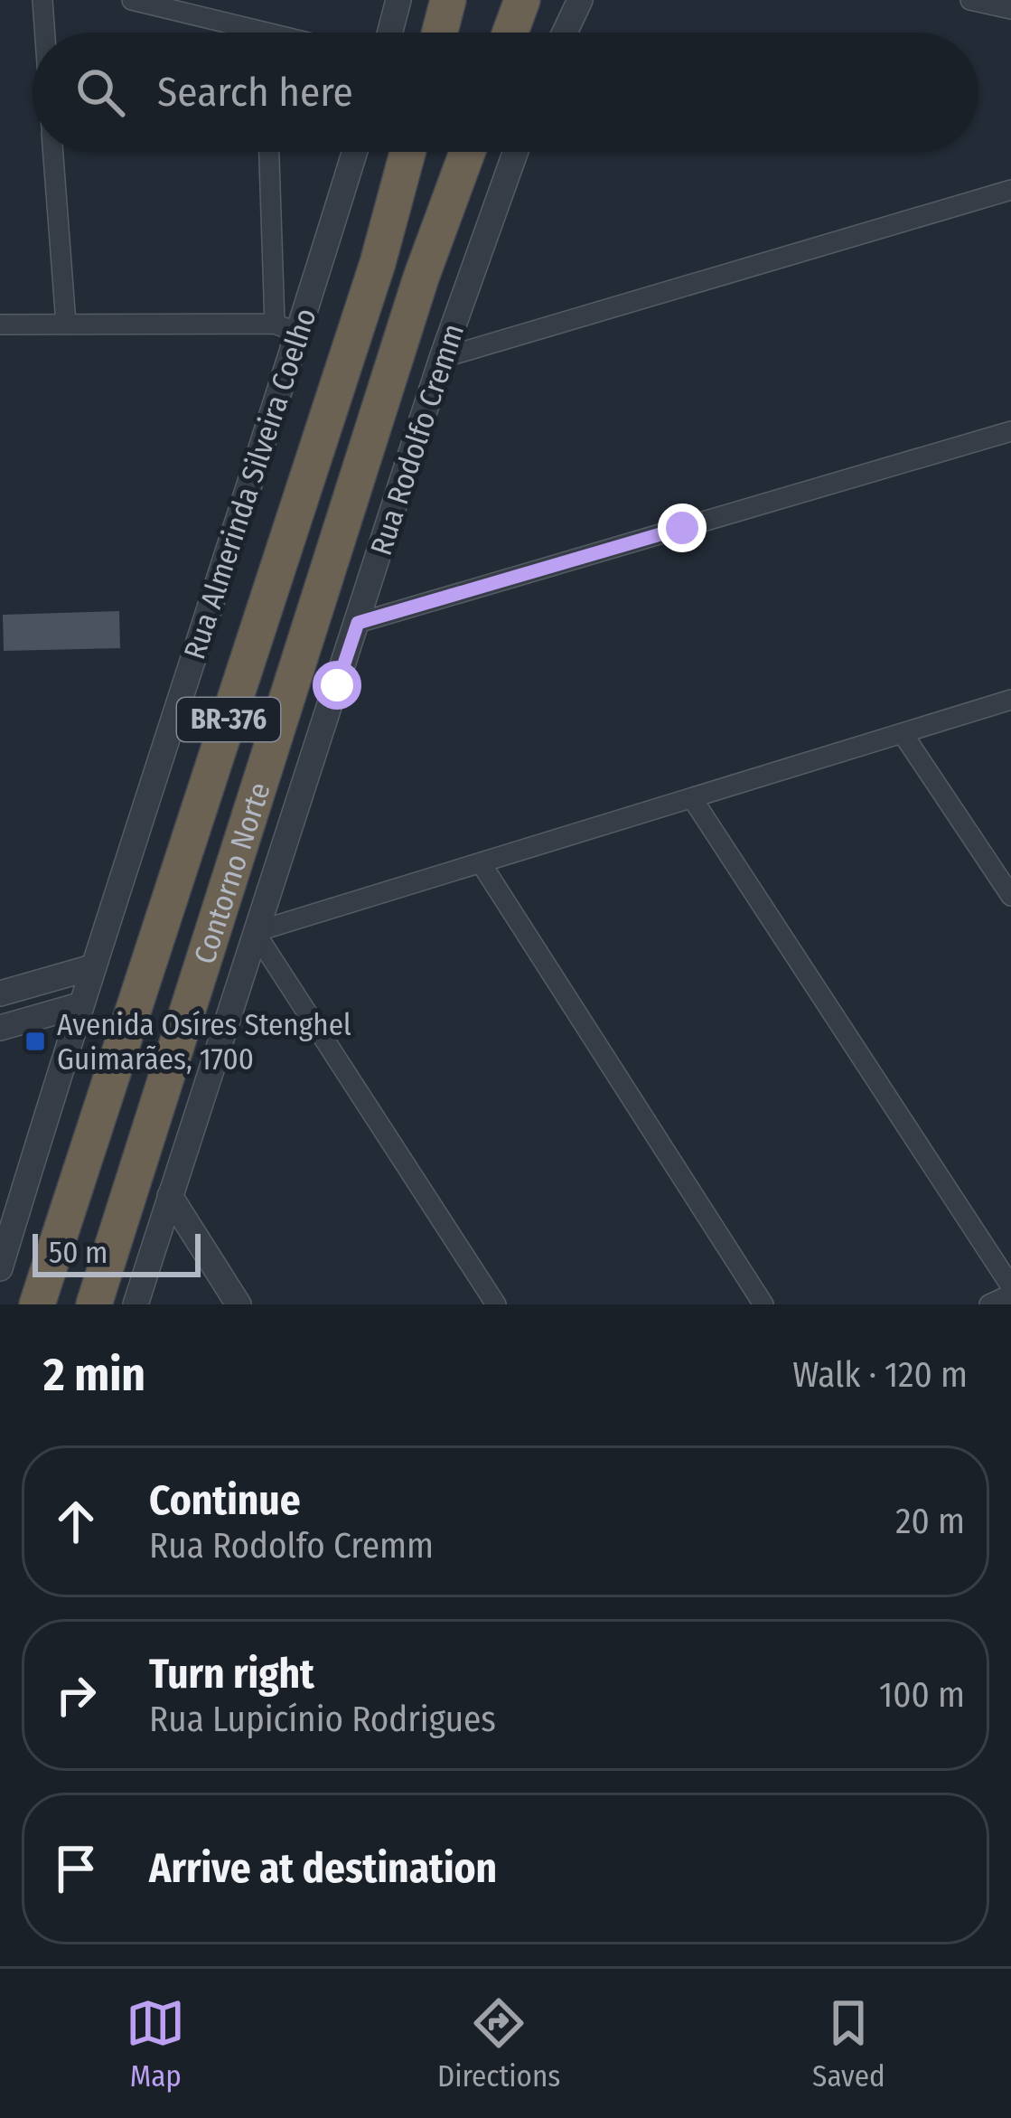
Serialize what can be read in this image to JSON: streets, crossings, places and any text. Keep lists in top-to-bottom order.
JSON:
{
  "streets": {
    "highway": ["BR-376", "Contorno Norte"],
    "street": ["Rua Rodolfo Cremm", "Rua Almerinda Silveira Coelho"]
  },
  "places": {
    "transit": ["Avenida Osíres Stenghel Guimarães, 1700"]
  },
  "scale_bar": "50 m",
  "page": {
    "search": "Search here",
    "scale": "50 m",
    "heading": ["2 min", "Walk · 120 m"],
    "list": [
      ["Continue", "Rua Rodolfo Cremm", "20 m"],
      ["Turn right", "Rua Lupicínio Rodrigues", "100 m"],
      "Arrive at destination"
    ],
    "nav": ["Map", "Directions", "Saved"]
  }
}
